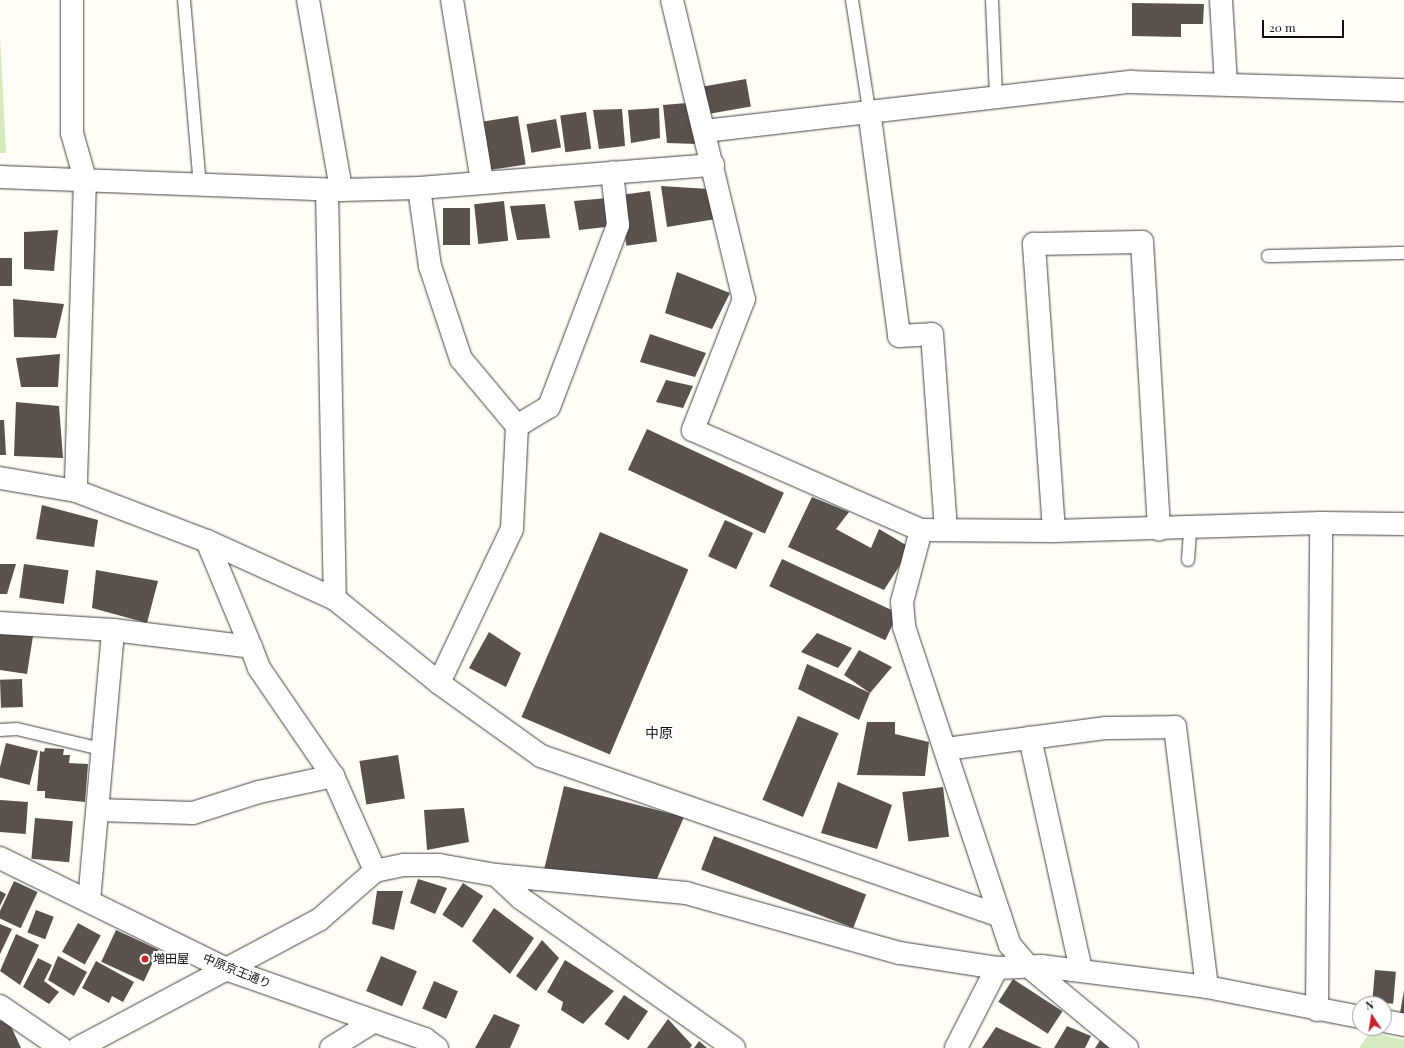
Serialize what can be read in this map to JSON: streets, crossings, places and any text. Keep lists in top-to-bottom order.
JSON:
{
  "streets": {
    "street": ["中原京王通り"]
  },
  "districts": ["中原"],
  "places": ["増田屋"],
  "scale_bar": "20 m",
  "north": "top"
}
